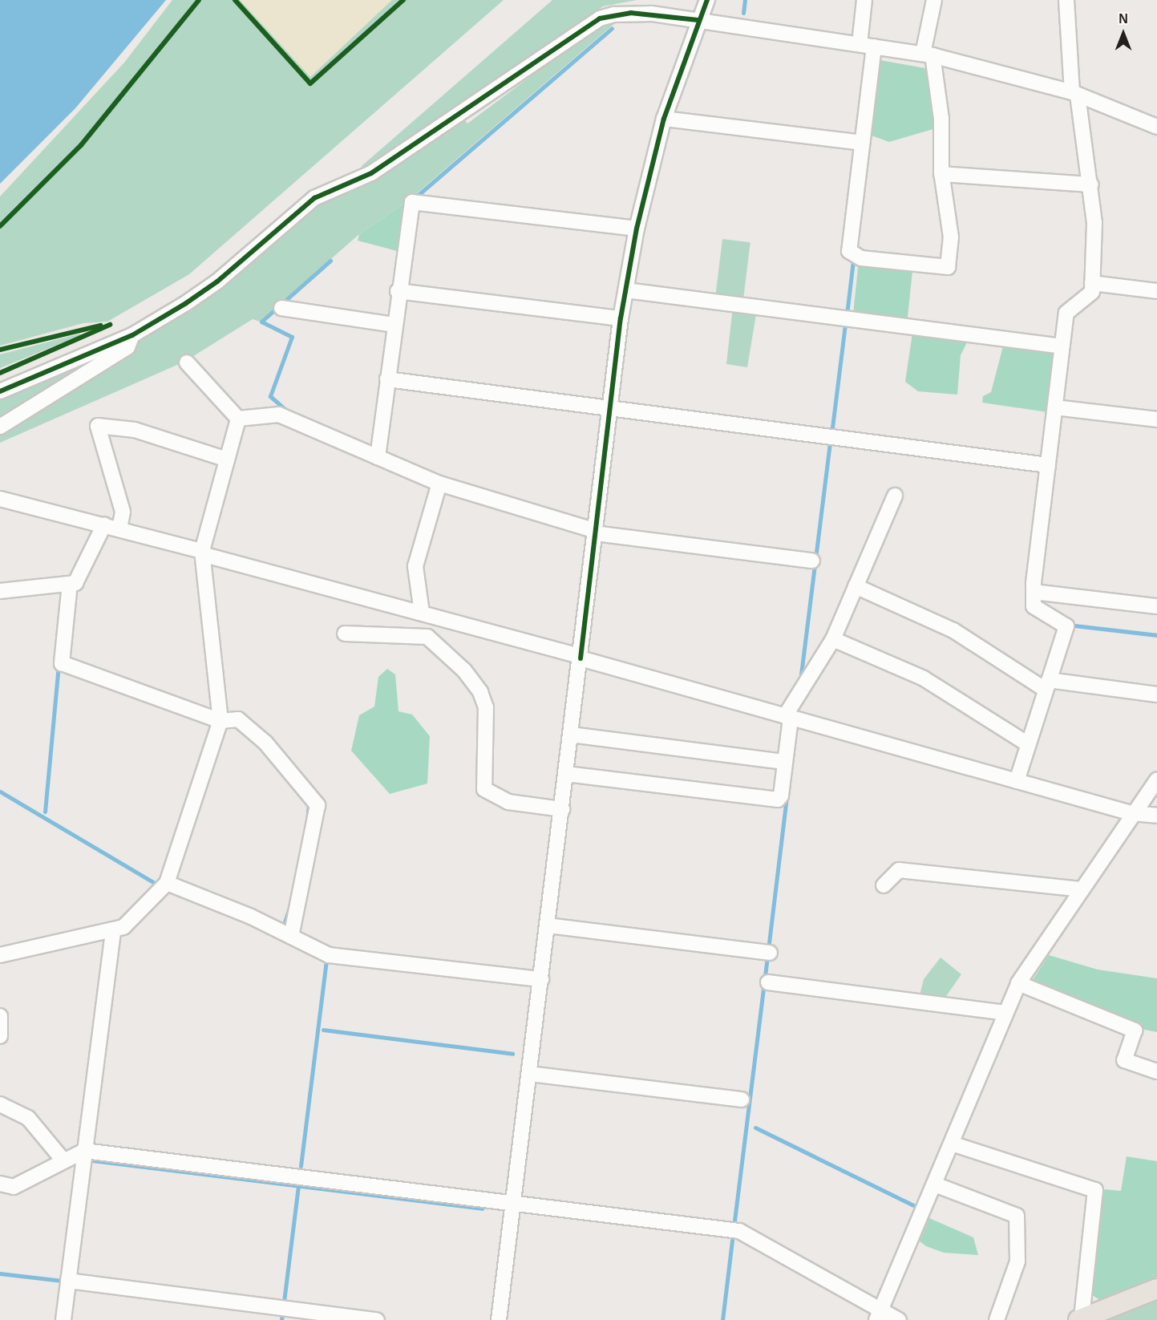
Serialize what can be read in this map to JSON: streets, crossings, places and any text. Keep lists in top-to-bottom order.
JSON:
{
  "north": "top"
}
